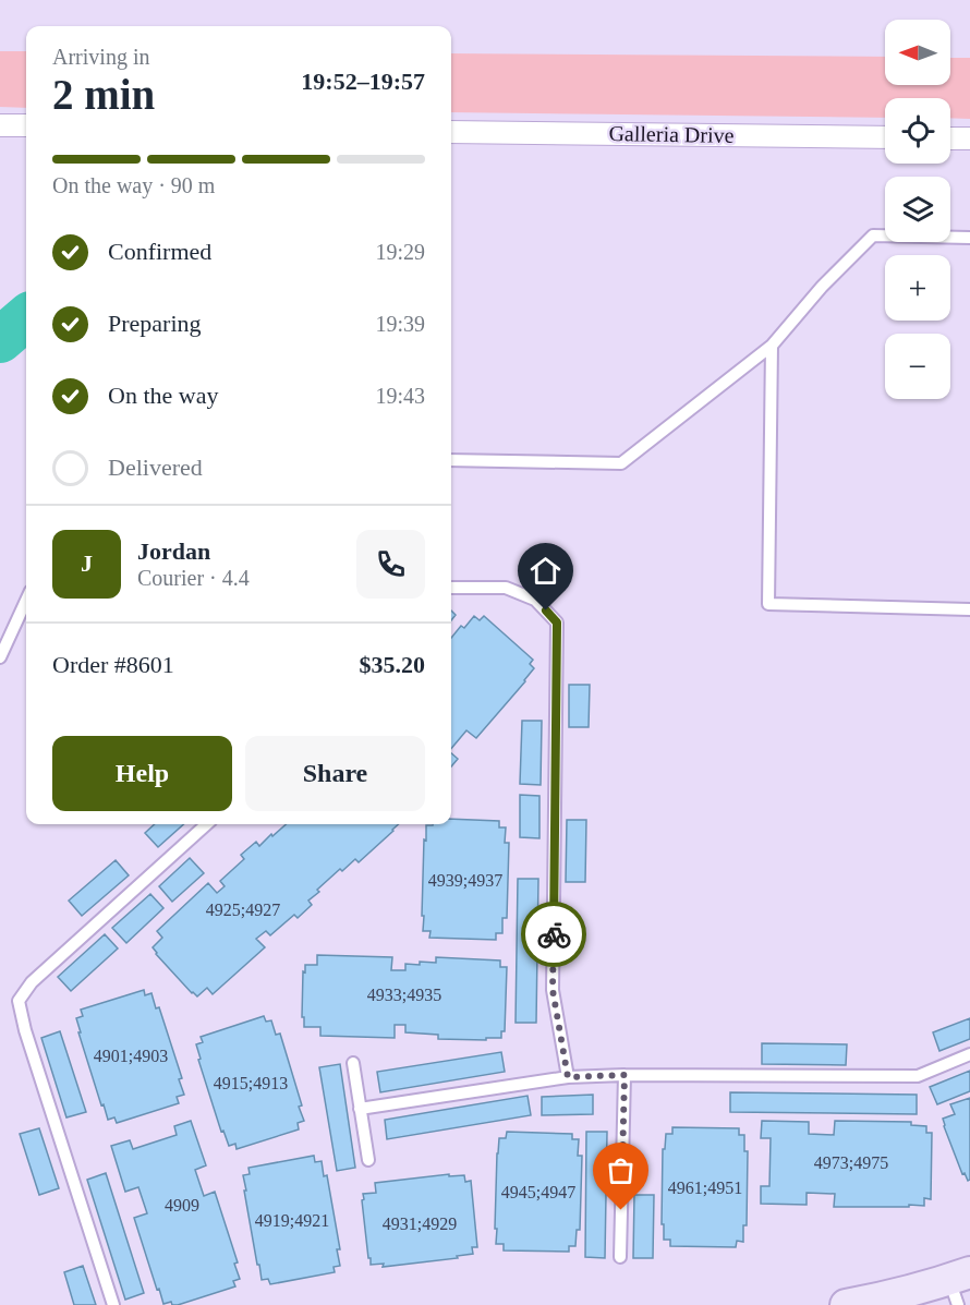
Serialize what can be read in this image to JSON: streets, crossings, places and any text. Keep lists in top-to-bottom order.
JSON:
{
  "streets": {
    "street": ["Galleria Drive"]
  },
  "house_numbers": [
    "4939;4937",
    "4925;4927",
    "4933;4935",
    "4901;4903",
    "4915;4913",
    "4973;4975",
    "4961;4951",
    "4945;4947",
    "4909",
    "4919;4921",
    "4931;4929"
  ],
  "north": "left",
  "page": {
    "map_buttons": ["+", "−"],
    "heading": ["2 min", "Arriving in", "19:52–19:57"],
    "panel": [
      "Jordan",
      "Courier · 4.4",
      "Order #8601",
      "$35.20"
    ],
    "bar": "On the way · 90 m",
    "list": [
      ["Confirmed", "19:29"],
      ["Preparing", "19:39"],
      ["On the way", "19:43"],
      "Delivered"
    ],
    "round": "J",
    "buttons": ["Help", "Share"]
  }
}
